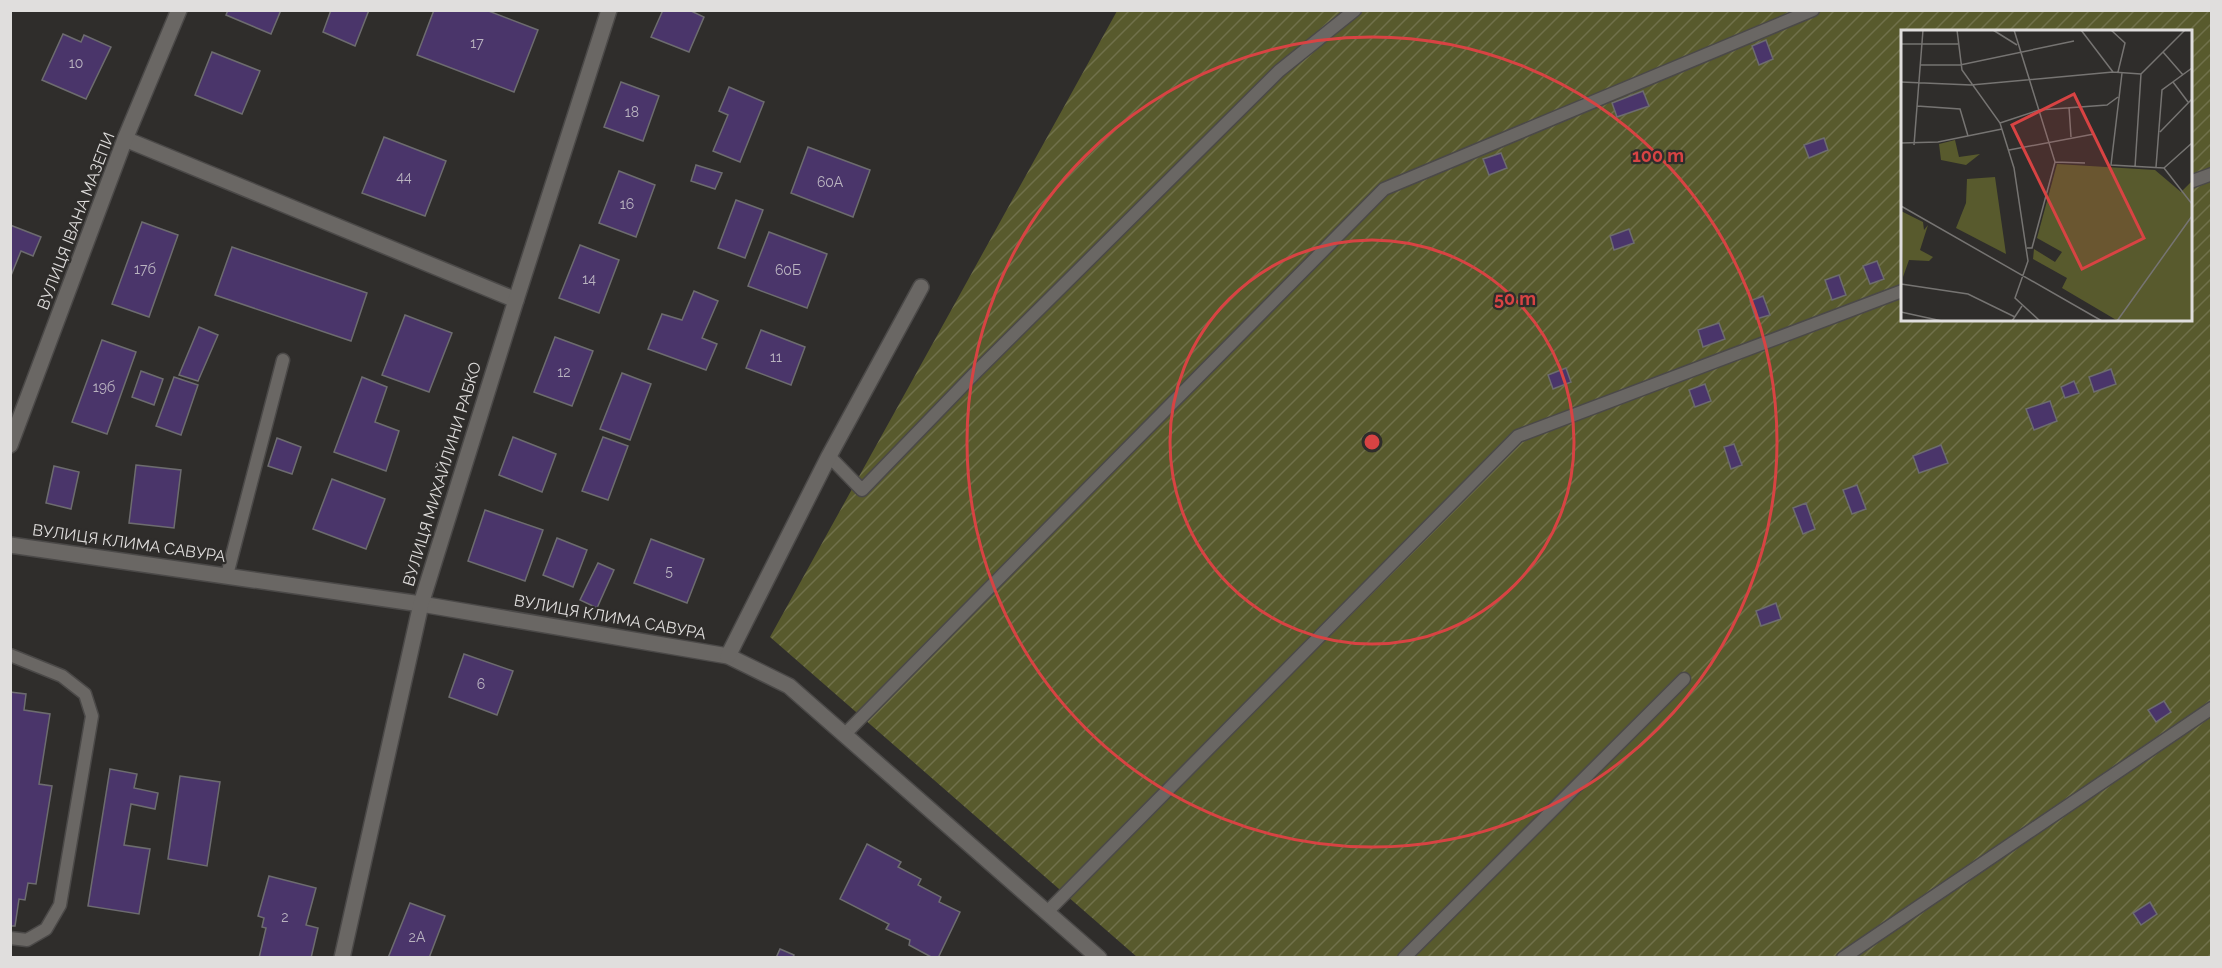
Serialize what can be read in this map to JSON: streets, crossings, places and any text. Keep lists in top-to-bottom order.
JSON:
{
  "streets": {
    "street": ["ВУЛИЦЯ ІВАНА МАЗЕПИ", "ВУЛИЦЯ МИХАЙЛИНИ РАБКО", "ВУЛИЦЯ КЛИМА САВУРА"]
  },
  "crossings": [
    ["ВУЛИЦЯ МИХАЙЛИНИ РАБКО", "ВУЛИЦЯ КЛИМА САВУРА"]
  ],
  "house_numbers": [
    "17",
    "10",
    "18",
    "44",
    "60А",
    "16",
    "17б",
    "60Б",
    "14",
    "11",
    "12",
    "19б",
    "5",
    "6",
    "2",
    "2А"
  ],
  "rings": ["100 m", "50 m"]
}
